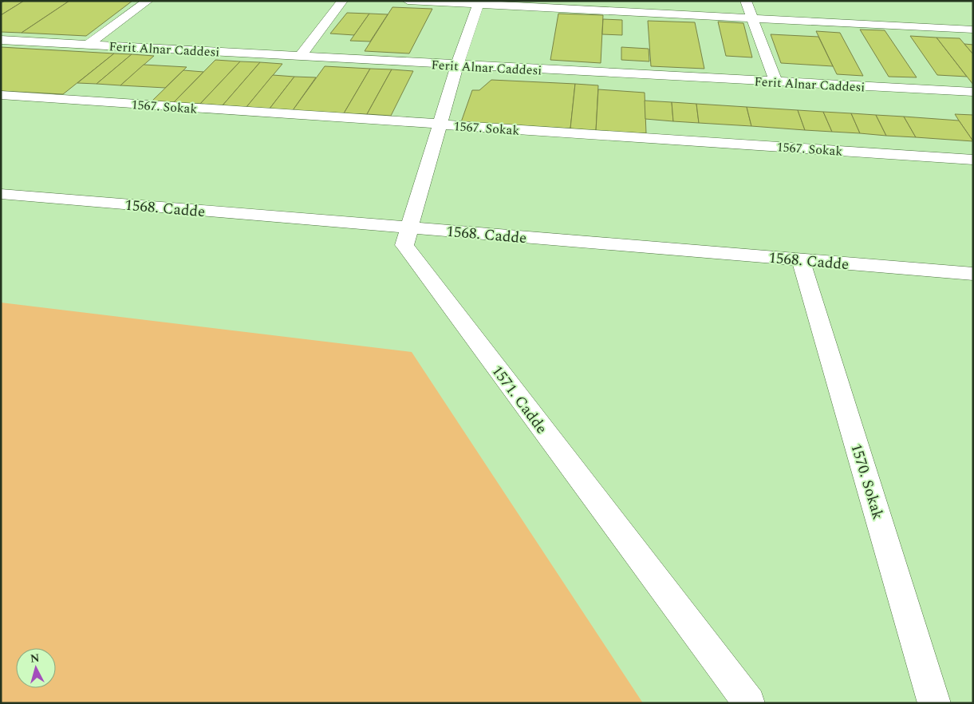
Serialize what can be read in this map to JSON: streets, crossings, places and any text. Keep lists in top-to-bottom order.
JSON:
{
  "streets": {
    "street": [
      "Ferit Alnar Caddesi",
      "1567. Sokak",
      "1568. Cadde",
      "1571. Cadde",
      "1570. Sokak"
    ]
  },
  "crossings": [
    ["Ferit Alnar Caddesi", "1571. Cadde"],
    ["1567. Sokak", "1571. Cadde"],
    ["1568. Cadde", "1571. Cadde"],
    ["1568. Cadde", "1570. Sokak"]
  ],
  "north": "top"
}
